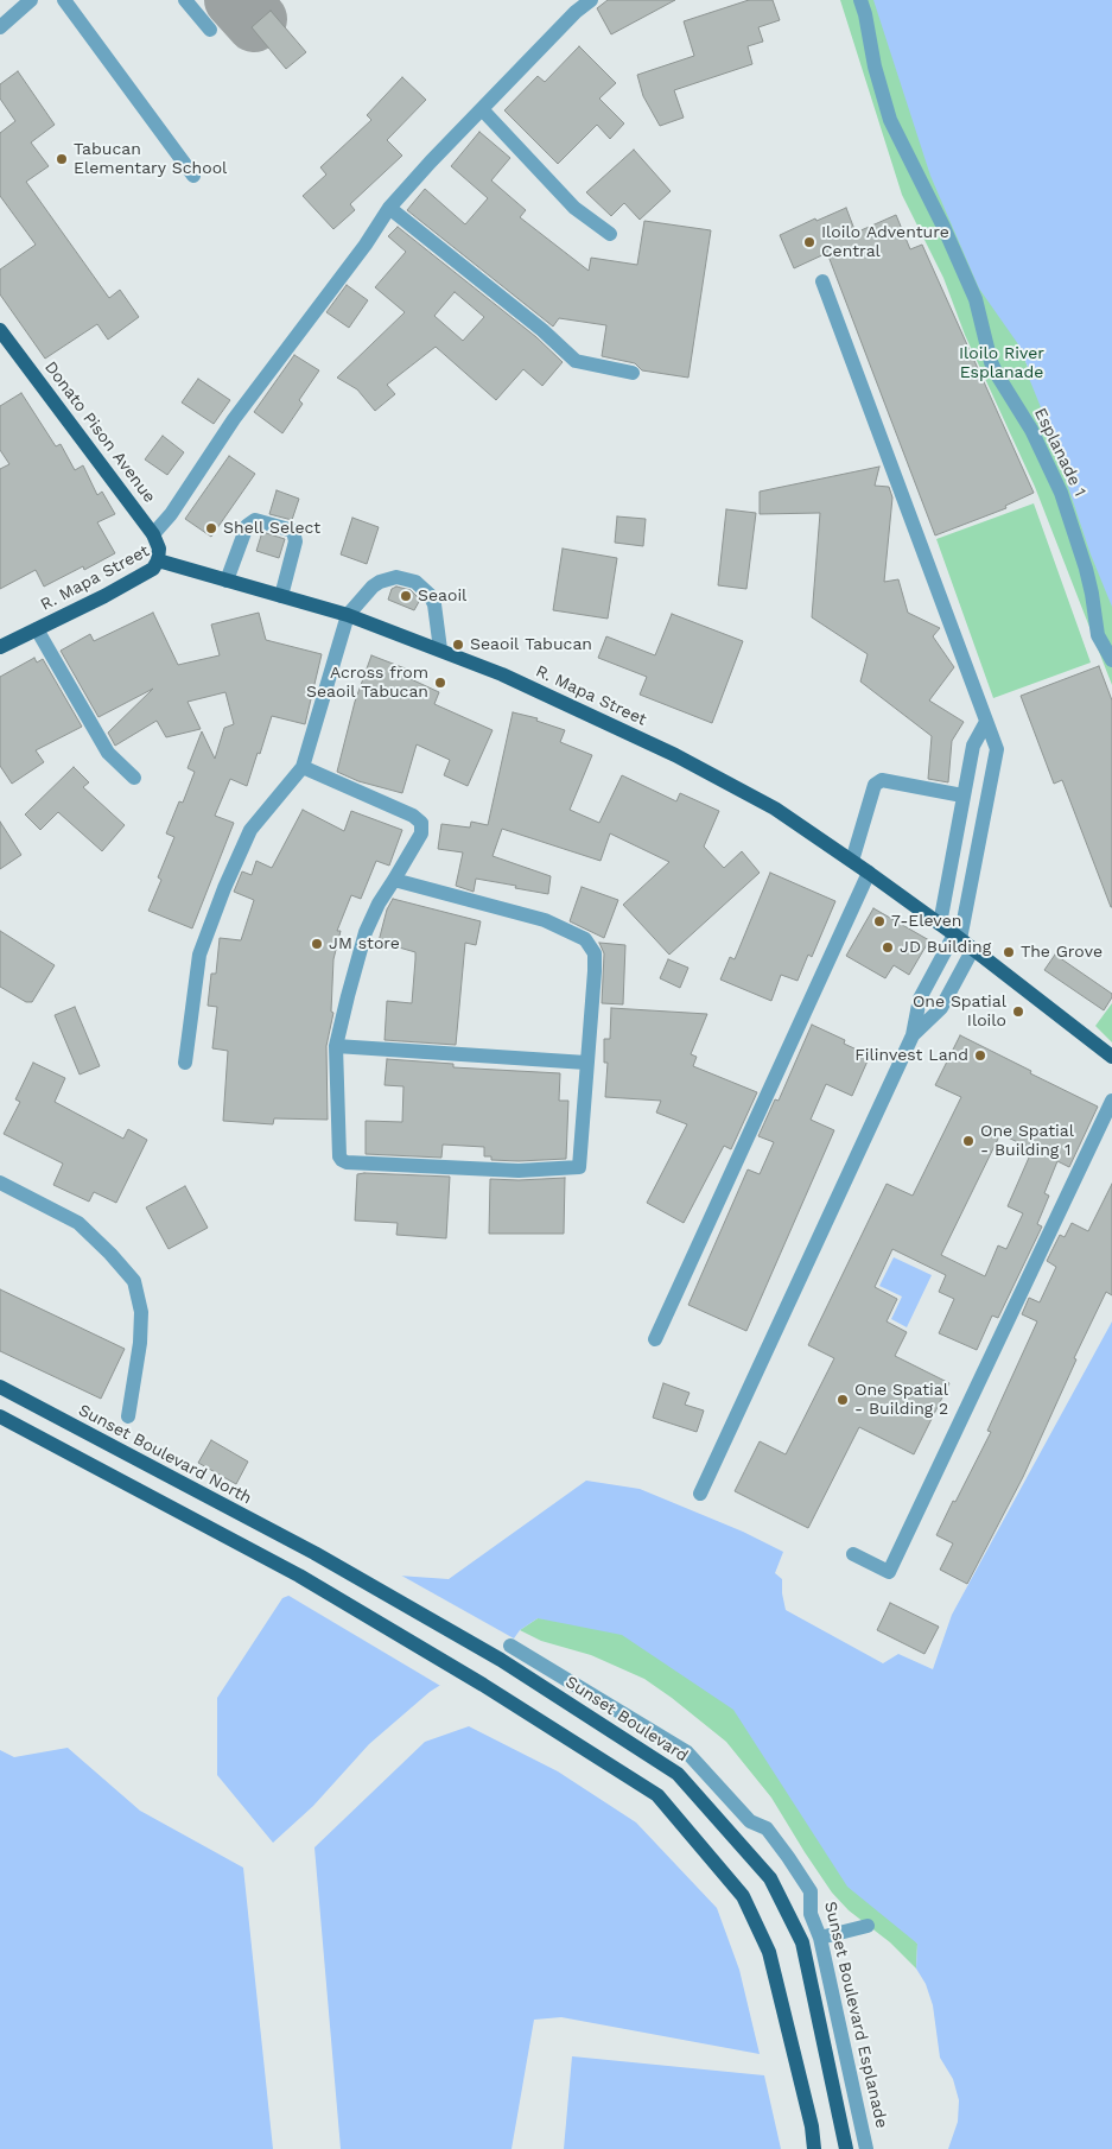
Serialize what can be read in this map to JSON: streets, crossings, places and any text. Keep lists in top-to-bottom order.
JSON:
{
  "streets": {
    "main road": [
      "Donato Pison Avenue",
      "R. Mapa Street",
      "Sunset Boulevard North",
      "Sunset Boulevard"
    ],
    "street": ["Esplanade 1", "Sunset Boulevard Esplanade"]
  },
  "crossings": [
    ["Donato Pison Avenue", "R. Mapa Street"],
    ["Sunset Boulevard North", "Sunset Boulevard"]
  ],
  "parks": ["Iloilo River Esplanade"],
  "places": [
    "Tabucan Elementary School",
    "Iloilo Adventure Central",
    "Shell Select",
    "Seaoil",
    "Seaoil Tabucan",
    "Across from Seaoil Tabucan",
    "7-Eleven",
    "JM store",
    "JD Building",
    "The Grove",
    "One Spatial Iloilo",
    "Filinvest Land",
    "One Spatial - Building 1",
    "One Spatial - Building 2"
  ]
}
